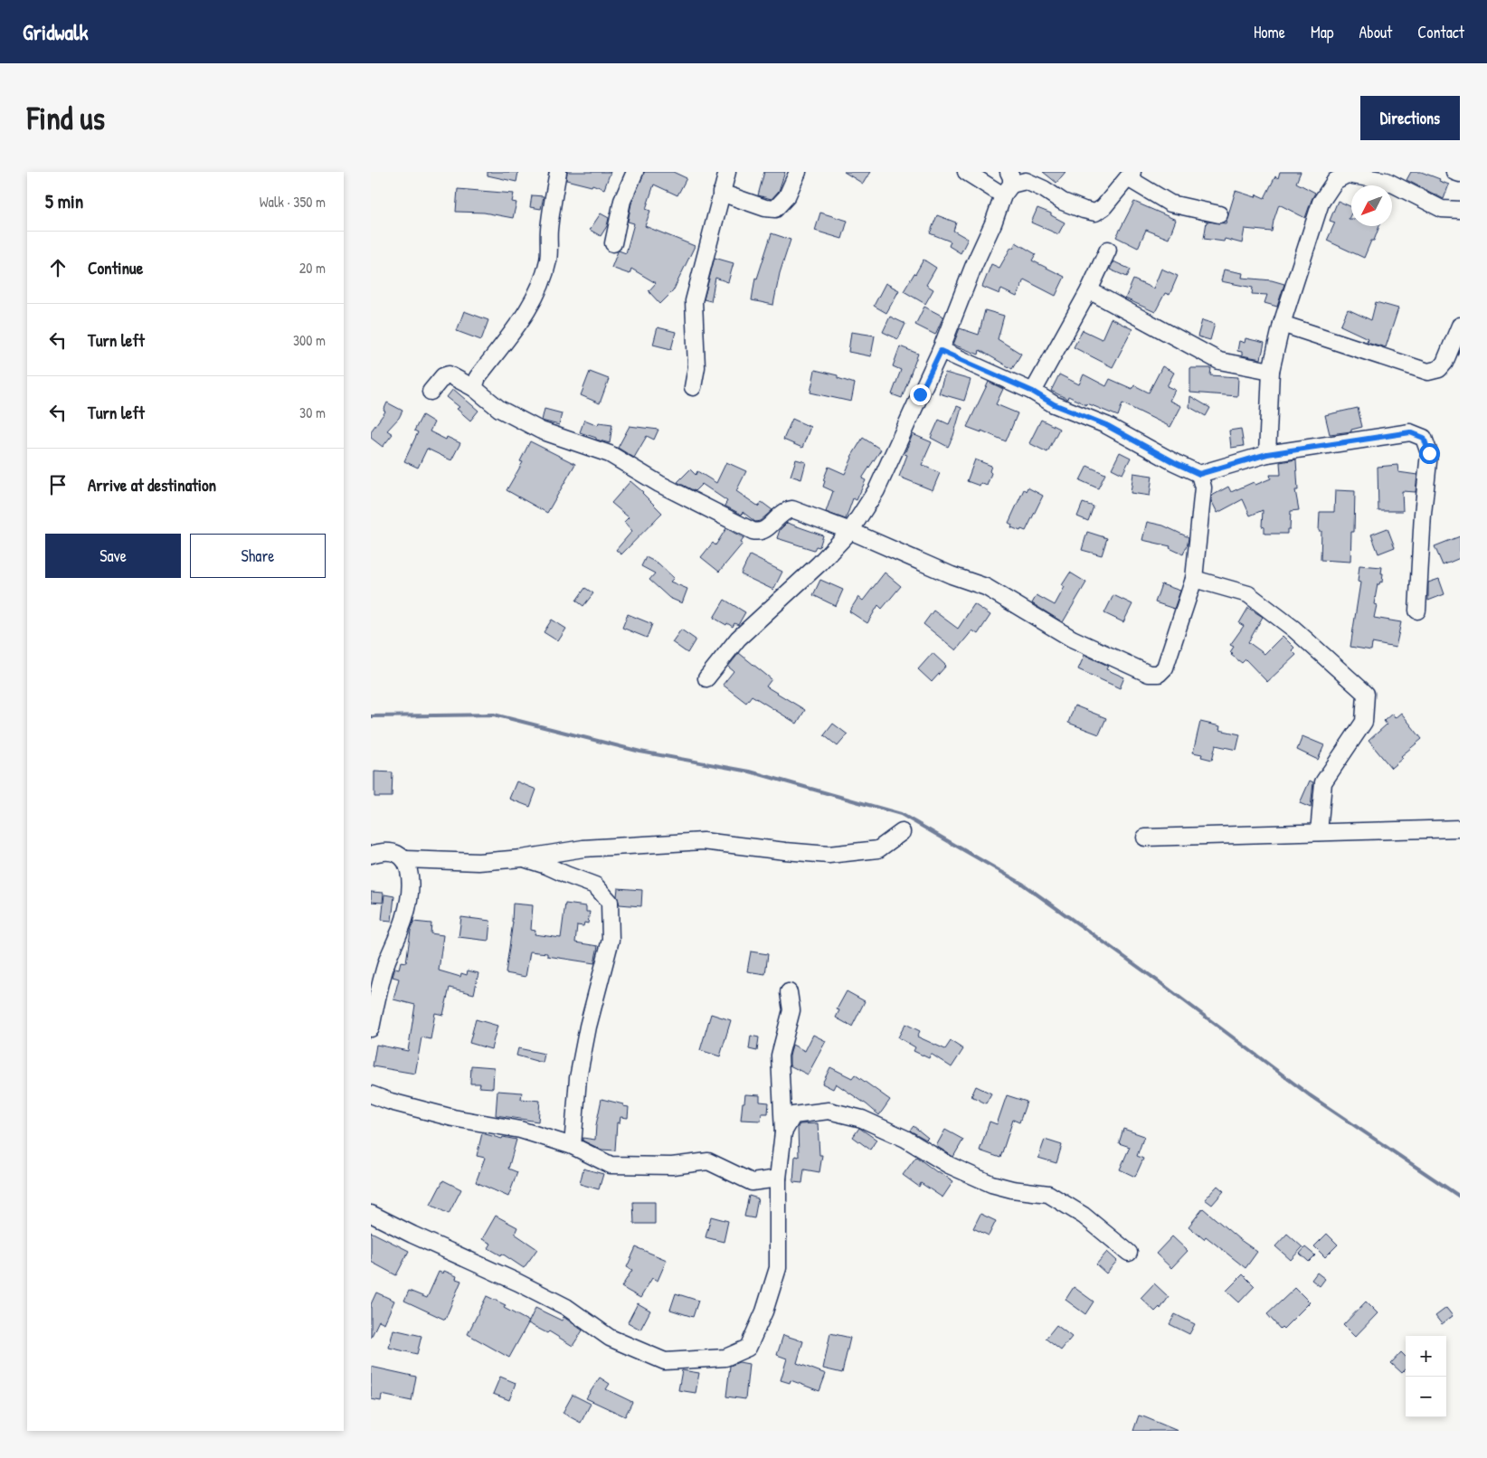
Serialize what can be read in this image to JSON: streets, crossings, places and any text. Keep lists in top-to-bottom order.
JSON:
{
  "north": "bottom left",
  "page": {
    "header": "Gridwalk",
    "nav": [
      "Home",
      "Map",
      "About",
      "Contact"
    ],
    "buttons": [
      "Directions",
      ["Save", "Share"]
    ],
    "title": "Find us",
    "heading": ["5 min", "Walk · 350 m"],
    "list": [
      ["Continue", "20 m"],
      ["Turn left", "300 m"],
      ["Turn left", "30 m"],
      "Arrive at destination"
    ],
    "map_buttons": ["+", "−"]
  }
}
